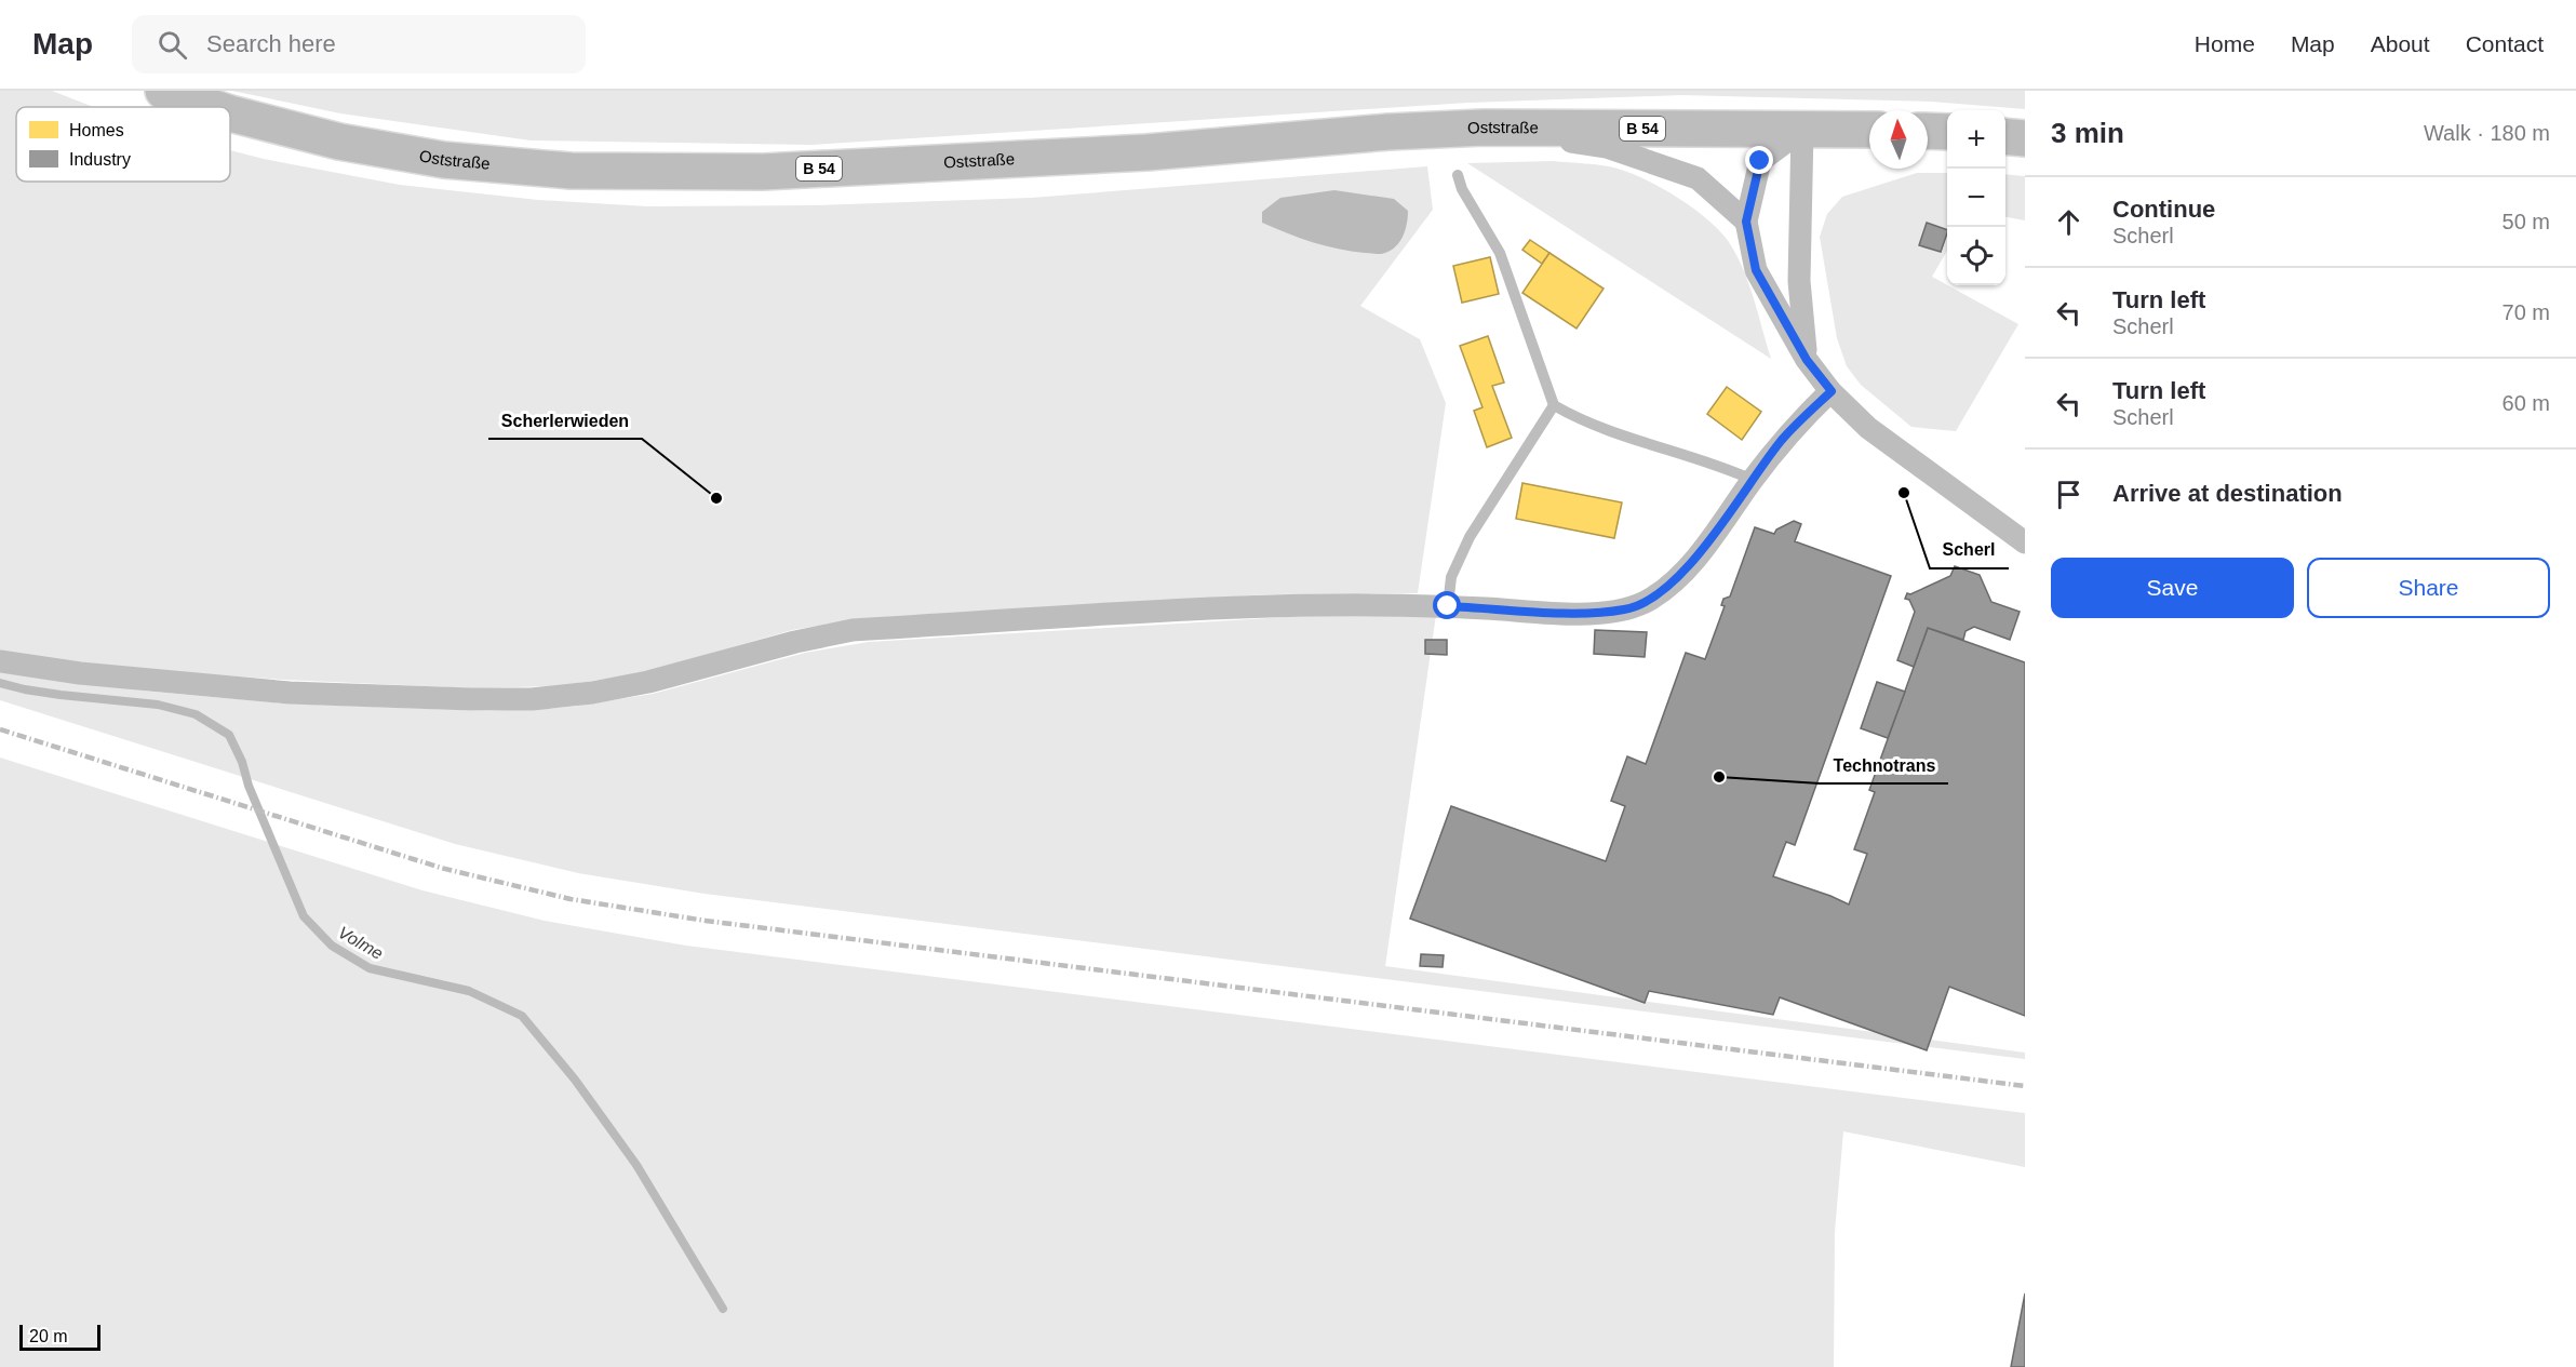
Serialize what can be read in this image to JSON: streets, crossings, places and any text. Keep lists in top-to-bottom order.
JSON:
{
  "streets": {
    "main road": ["Oststraße", "B 54"]
  },
  "crossings": [
    ["Oststraße", "B 54"]
  ],
  "water": ["Volme"],
  "places": ["Scherl", "Scherlerwieden", "Technotrans"],
  "legend": ["Homes", "Industry"],
  "scale_bar": "20 m",
  "north": "top",
  "page": {
    "header": "Map",
    "search": "Search here",
    "nav": [
      "Home",
      "Map",
      "About",
      "Contact"
    ],
    "heading": ["3 min", "Walk · 180 m"],
    "map_buttons": ["+", "−"],
    "list": [
      ["Continue", "Scherl", "50 m"],
      ["Turn left", "Scherl", "70 m"],
      ["Turn left", "Scherl", "60 m"],
      "Arrive at destination"
    ],
    "buttons": ["Save", "Share"],
    "scale": "20 m"
  }
}
